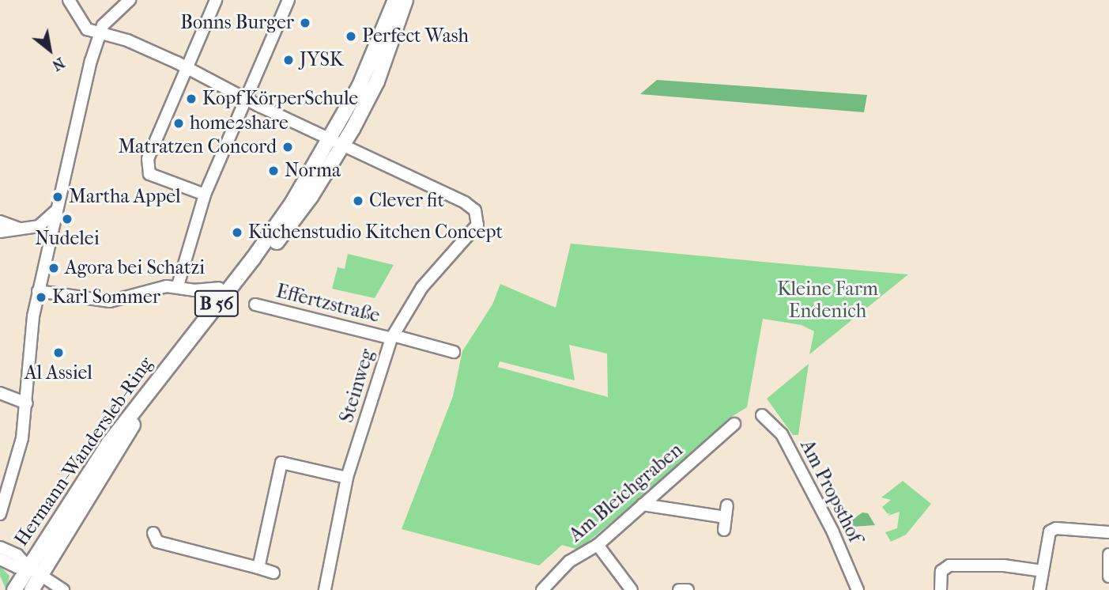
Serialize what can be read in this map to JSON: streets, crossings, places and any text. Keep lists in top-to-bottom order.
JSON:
{
  "streets": {
    "main road": ["B 56", "Hermann-Wandersleb-Ring"],
    "street": [
      "Effertzstraße",
      "Steinweg",
      "Am Propsthof",
      "Am Bleichgraben"
    ]
  },
  "crossings": [
    ["Effertzstraße", "Steinweg"],
    ["Steinweg", "Hermann-Wandersleb-Ring"]
  ],
  "parks": ["Kleine Farm Endenich"],
  "places": [
    "Bonns Burger",
    "Perfect Wash",
    "JYSK",
    "KopfKörperSchule",
    "home2share",
    "Matratzen Concord",
    "Norma",
    "Martha Appel",
    "Clever fit",
    "Nudelei",
    "Küchenstudio Kitchen Concept",
    "Agora bei Schatzi",
    "Karl Sommer",
    "Al Assiel"
  ],
  "north": "bottom right"
}
